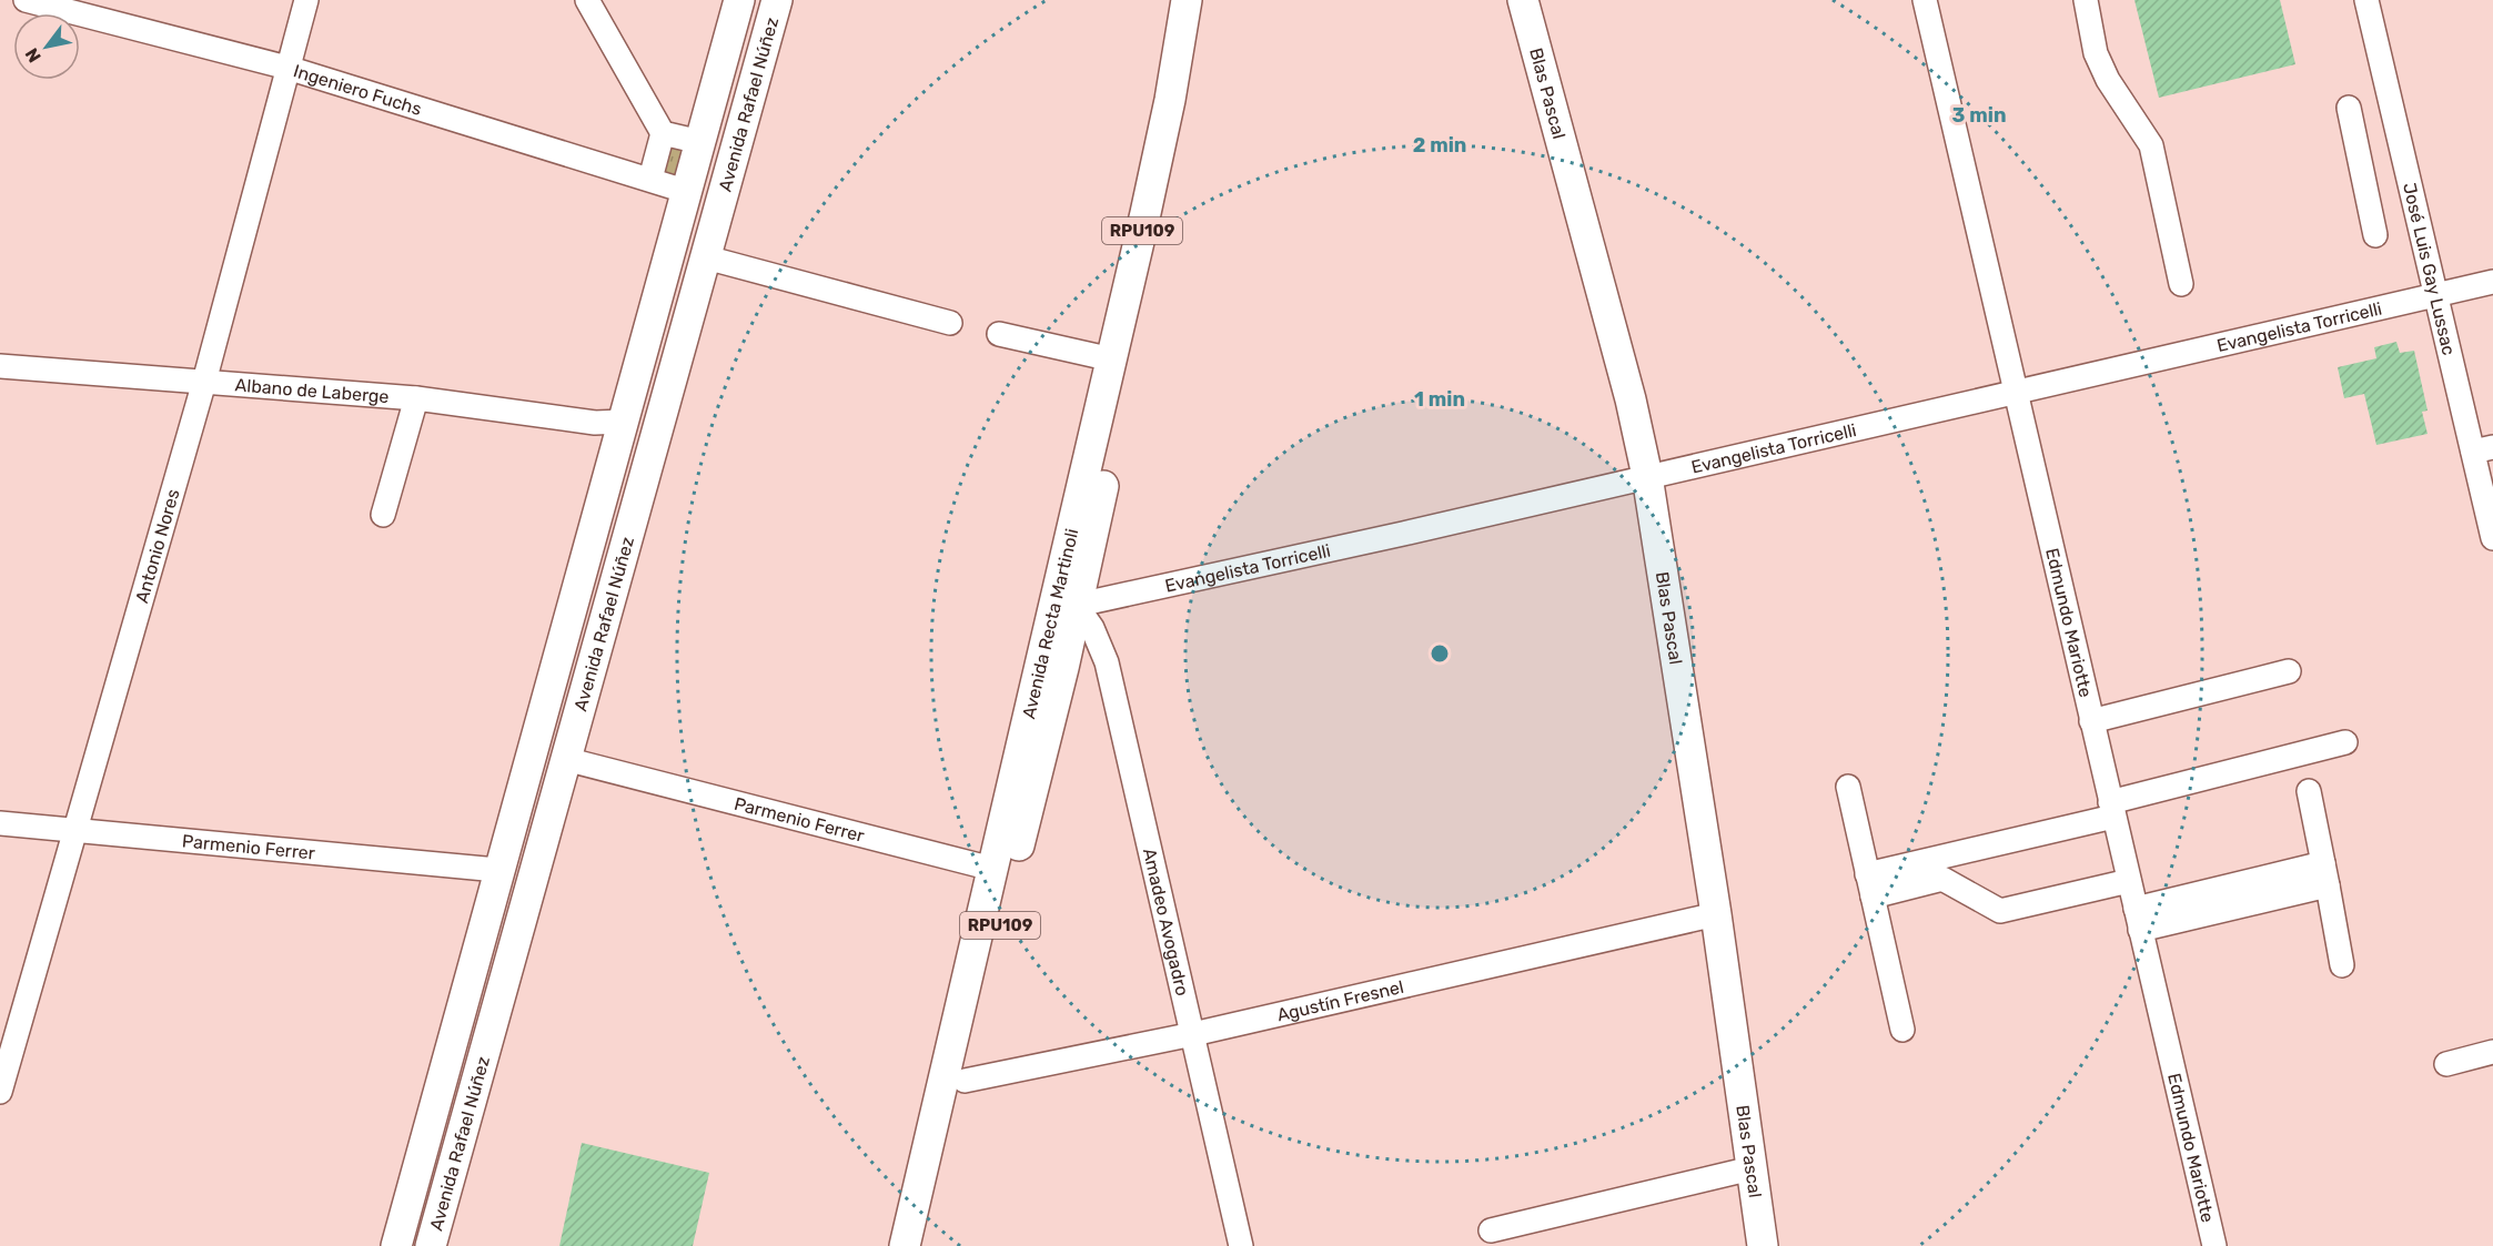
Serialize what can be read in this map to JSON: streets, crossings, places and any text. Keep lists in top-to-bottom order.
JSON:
{
  "streets": {
    "main road": [
      "Blas Pascal",
      "Avenida Rafael Núñez",
      "RPU109",
      "Avenida Recta Martinoli"
    ],
    "street": [
      "Ingeniero Fuchs",
      "José Luis Gay Lussac",
      "Evangelista Torricelli",
      "Albano de Laberge",
      "Antonio Nores",
      "Edmundo Mariotte",
      "Parmenio Ferrer",
      "Amadeo Avogadro",
      "Agustín Fresnel"
    ]
  },
  "crossings": [
    ["Ingeniero Fuchs", "Avenida Rafael Núñez"],
    ["Ingeniero Fuchs", "Antonio Nores"],
    ["Blas Pascal", "Evangelista Torricelli"],
    ["Blas Pascal", "Agustín Fresnel"],
    ["Avenida Rafael Núñez", "Albano de Laberge"],
    ["Avenida Rafael Núñez", "Parmenio Ferrer"],
    ["RPU109", "Evangelista Torricelli"],
    ["RPU109", "Avenida Recta Martinoli"],
    ["RPU109", "Amadeo Avogadro"],
    ["José Luis Gay Lussac", "Evangelista Torricelli"],
    ["Evangelista Torricelli", "Avenida Recta Martinoli"],
    ["Evangelista Torricelli", "Edmundo Mariotte"],
    ["Evangelista Torricelli", "Amadeo Avogadro"],
    ["Albano de Laberge", "Antonio Nores"],
    ["Antonio Nores", "Parmenio Ferrer"],
    ["Avenida Recta Martinoli", "Parmenio Ferrer"],
    ["Avenida Recta Martinoli", "Amadeo Avogadro"],
    ["Avenida Recta Martinoli", "Agustín Fresnel"],
    ["Amadeo Avogadro", "Agustín Fresnel"]
  ],
  "north": "bottom left",
  "rings": ["3 min", "2 min", "1 min"]
}
